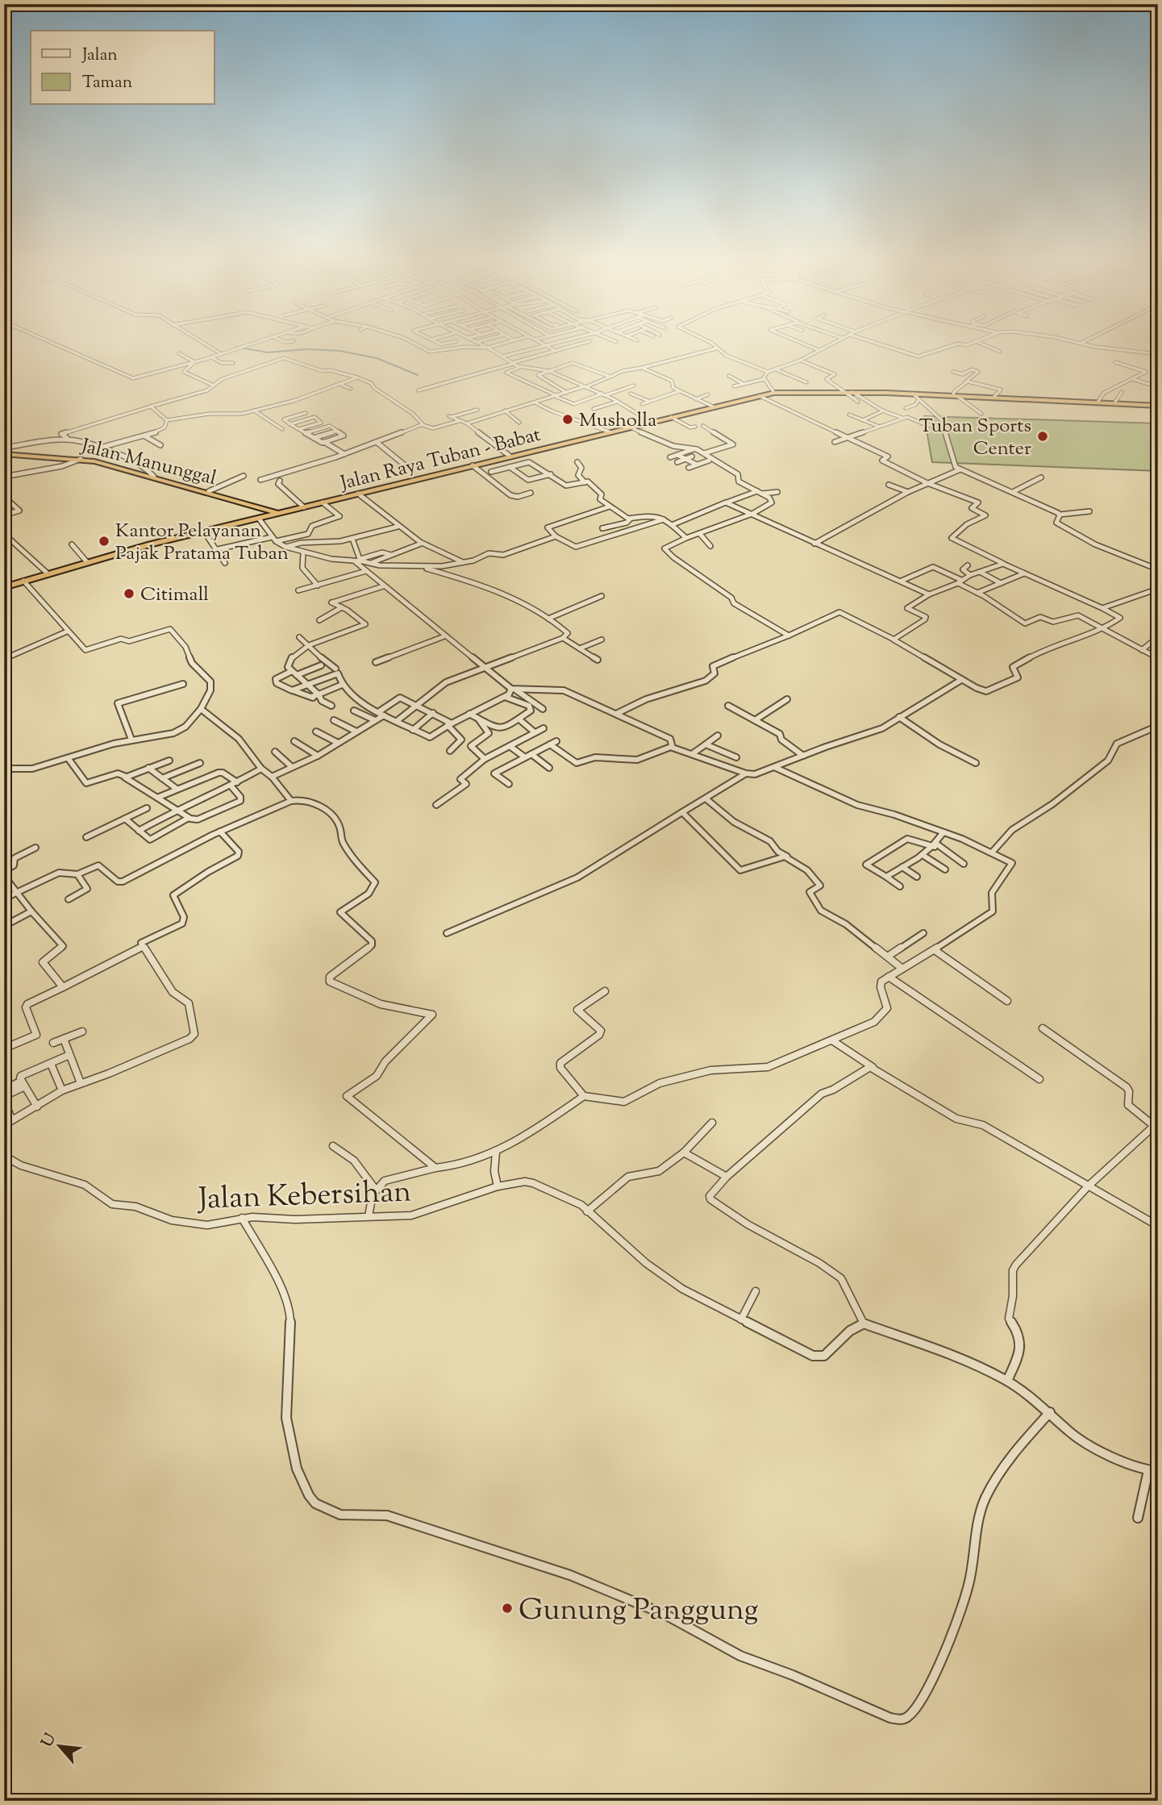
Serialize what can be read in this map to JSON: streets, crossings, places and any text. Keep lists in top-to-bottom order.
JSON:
{
  "streets": {
    "highway": ["Jalan Raya Tuban - Babat", "Jalan Manunggal"],
    "street": ["Jalan Kebersihan"]
  },
  "crossings": [
    ["Jalan Raya Tuban - Babat", "Jalan Manunggal"]
  ],
  "places": [
    "Musholla",
    "Tuban Sports Center",
    "Kantor Pelayanan Pajak Pratama Tuban",
    "Citimall",
    "Gunung Panggung"
  ],
  "legend": ["Jalan", "Taman"],
  "north": "top left"
}
